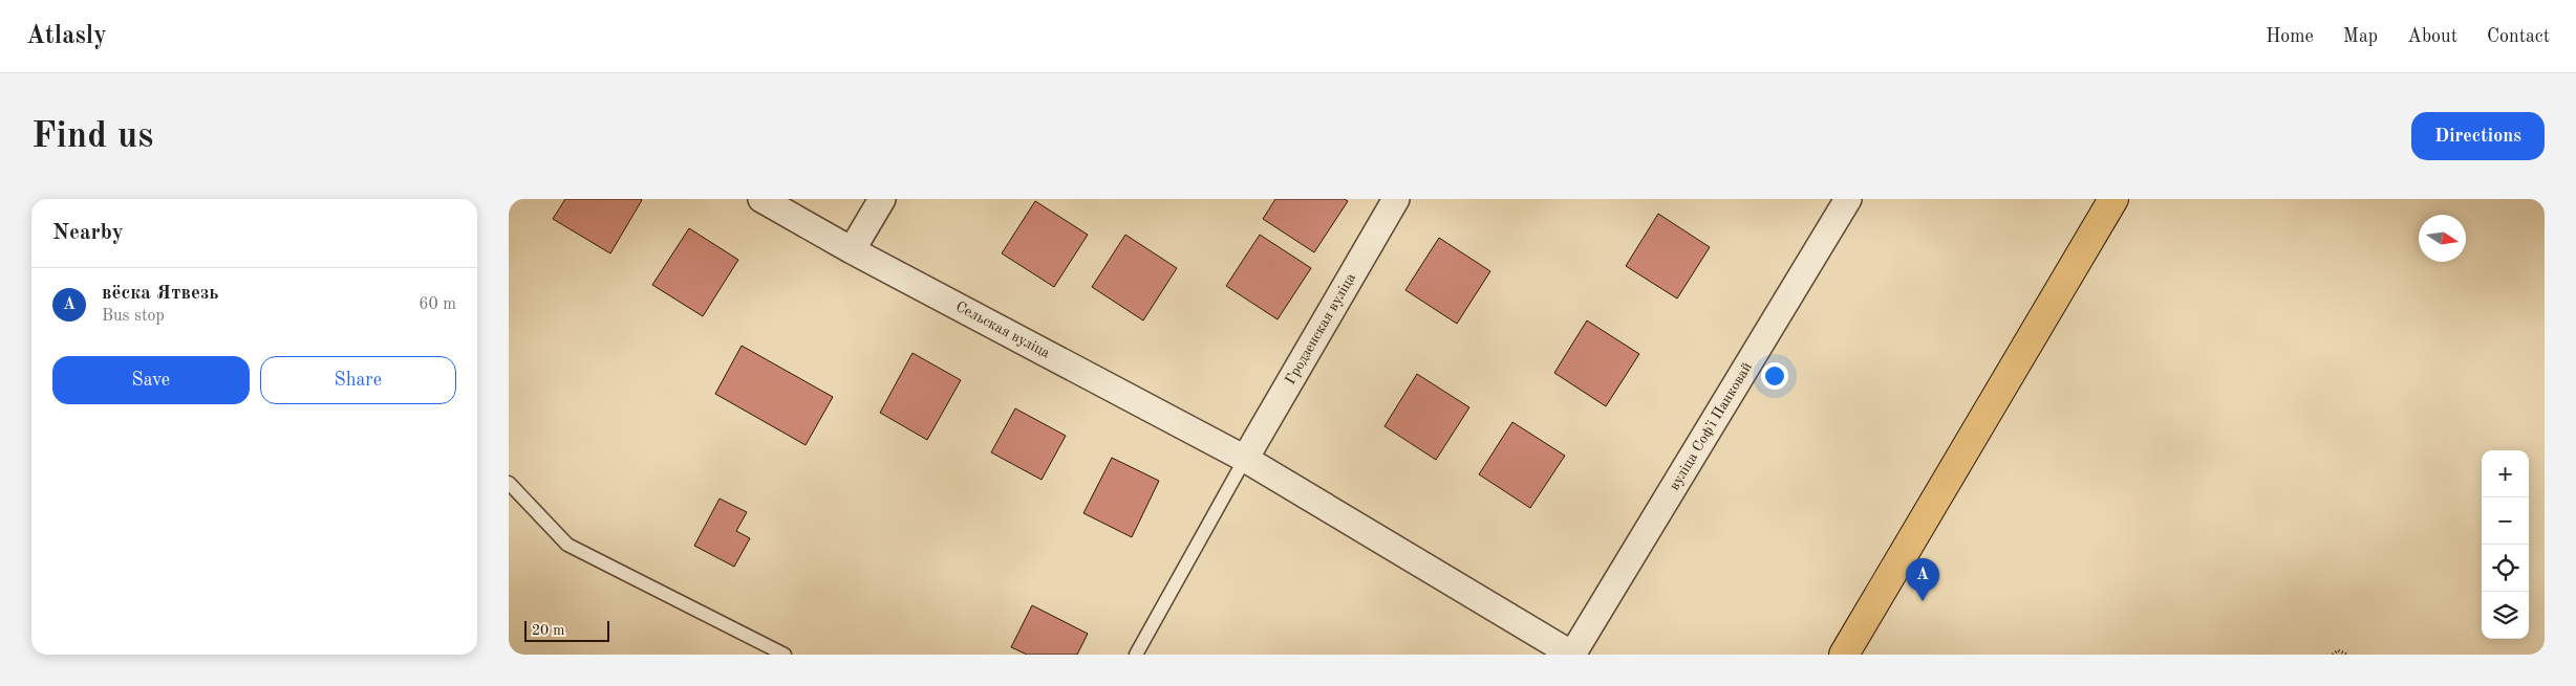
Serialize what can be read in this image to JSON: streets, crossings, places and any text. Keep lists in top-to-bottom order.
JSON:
{
  "streets": {
    "street": ["Гродзенская вуліца", "Сельская вуліца", "вуліца Софʼі Панковай"]
  },
  "crossings": [
    ["Гродзенская вуліца", "Сельская вуліца"],
    ["Сельская вуліца", "вуліца Софʼі Панковай"]
  ],
  "scale_bar": "20 m",
  "north": "right",
  "page": {
    "header": "Atlasly",
    "nav": [
      "Home",
      "Map",
      "About",
      "Contact"
    ],
    "buttons": [
      "Directions",
      ["Save", "Share"]
    ],
    "title": "Find us",
    "heading": "Nearby",
    "list": [
      {
        "mark": "A",
        "name": "вёска Ятвезь",
        "note": "Bus stop",
        "value": "60 m"
      }
    ],
    "map_buttons": ["+", "−"],
    "pins": "A",
    "scale": "20 m"
  }
}
